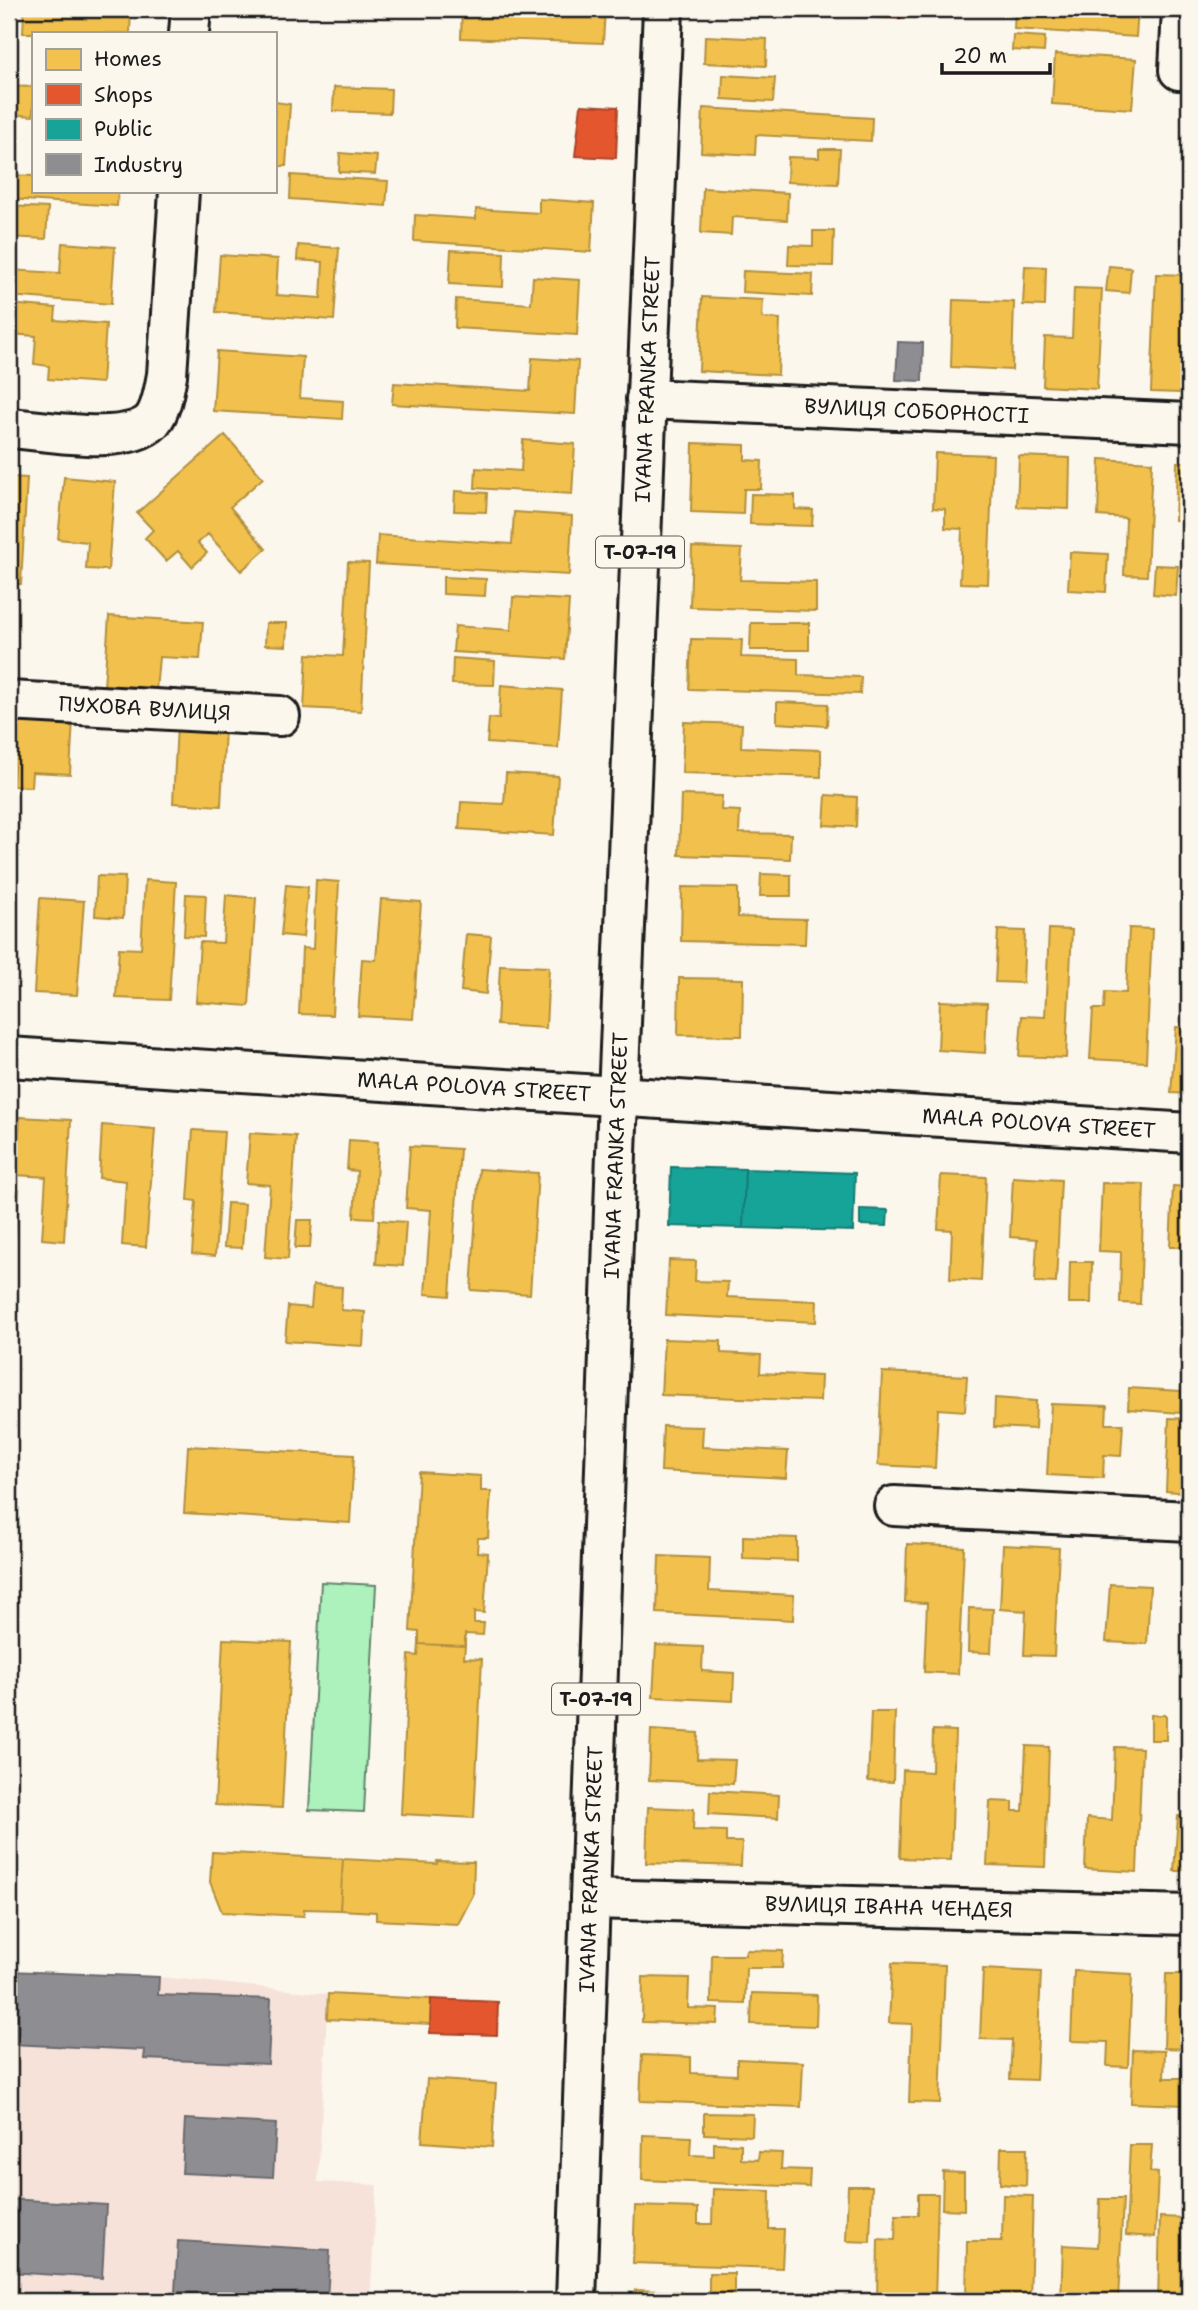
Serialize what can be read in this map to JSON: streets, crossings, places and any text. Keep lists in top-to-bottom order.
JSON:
{
  "streets": {
    "street": [
      "IVANA FRANKA STREET",
      "ВУЛИЦЯ СОБОРНОСТІ",
      "Т-07-19",
      "ПУХОВА ВУЛИЦЯ",
      "MALA POLOVA STREET",
      "ВУЛИЦЯ ІВАНА ЧЕНДЕЯ"
    ]
  },
  "crossings": [
    ["IVANA FRANKA STREET", "ВУЛИЦЯ СОБОРНОСТІ"],
    ["IVANA FRANKA STREET", "MALA POLOVA STREET"],
    ["IVANA FRANKA STREET", "ВУЛИЦЯ ІВАНА ЧЕНДЕЯ"]
  ],
  "legend": [
    "Homes",
    "Shops",
    "Public",
    "Industry"
  ],
  "scale_bar": "20 m"
}
